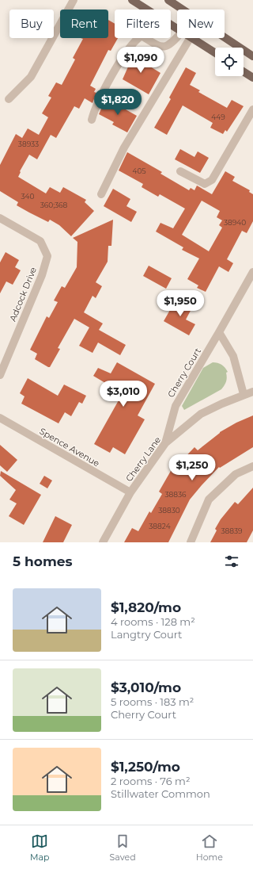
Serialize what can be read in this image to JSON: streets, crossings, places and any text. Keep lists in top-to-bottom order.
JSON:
{
  "streets": {
    "street": [
      "Adcock Drive",
      "Cherry Court",
      "Spence Avenue",
      "Cherry Lane"
    ]
  },
  "crossings": [
    ["Cherry Court", "Cherry Lane"],
    ["Spence Avenue", "Cherry Lane"]
  ],
  "house_numbers": [
    "449",
    "38933",
    "405",
    "340",
    "360;368",
    "38940",
    "38836",
    "38830",
    "38824",
    "38839"
  ],
  "page": {
    "chip": [
      "Buy",
      "Rent",
      "Filters",
      "New"
    ],
    "price": [
      "$1,090",
      "$1,820",
      "$1,950",
      "$3,010",
      "$1,250"
    ],
    "heading": "5 homes",
    "list": [
      {
        "name": "$1,820/mo",
        "note": "4 rooms · 128 m² · Langtry Court"
      },
      {
        "name": "$3,010/mo",
        "note": "5 rooms · 183 m² · Cherry Court"
      },
      {
        "name": "$1,250/mo",
        "note": "2 rooms · 76 m² · Stillwater Common"
      }
    ],
    "tabs": ["Map", "Saved", "Home"]
  }
}
